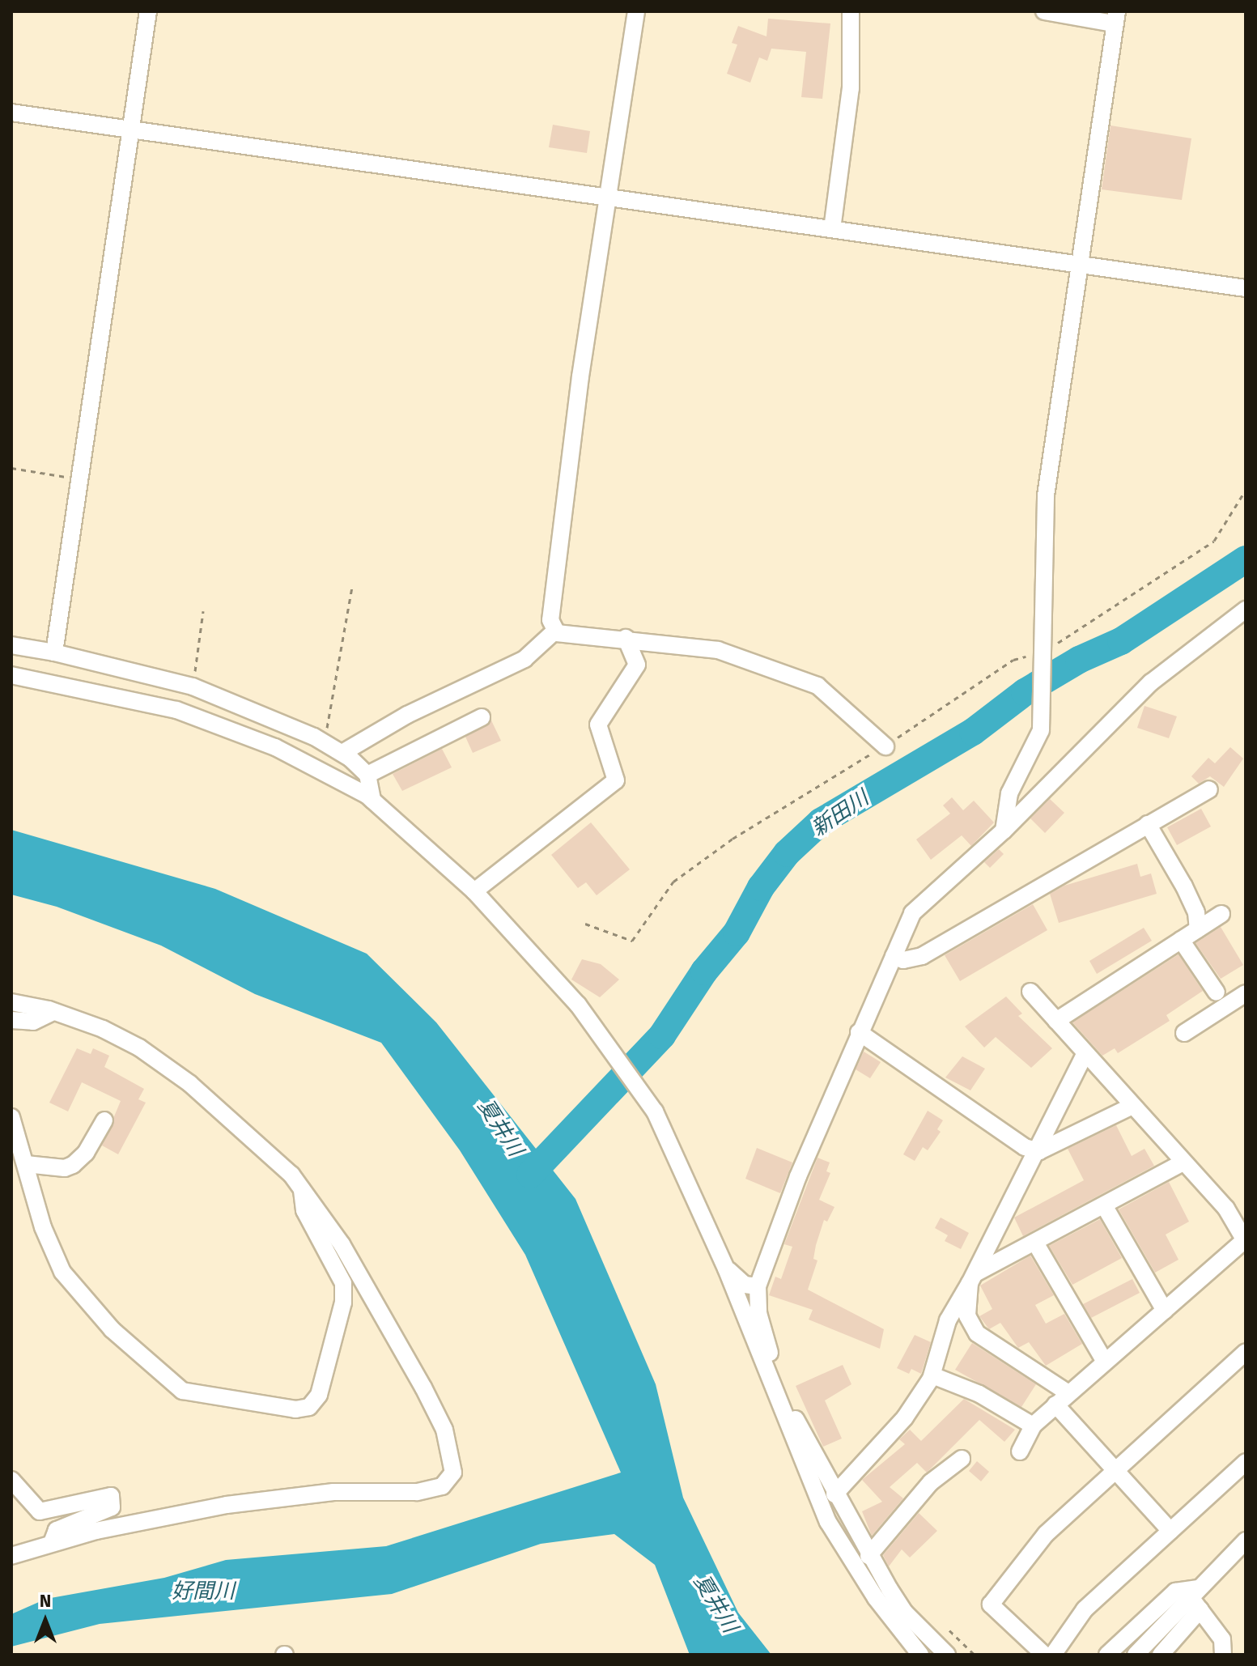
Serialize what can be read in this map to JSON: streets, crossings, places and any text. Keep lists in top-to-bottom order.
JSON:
{
  "water": ["新田川", "夏井川", "好間川"],
  "north": "top"
}
